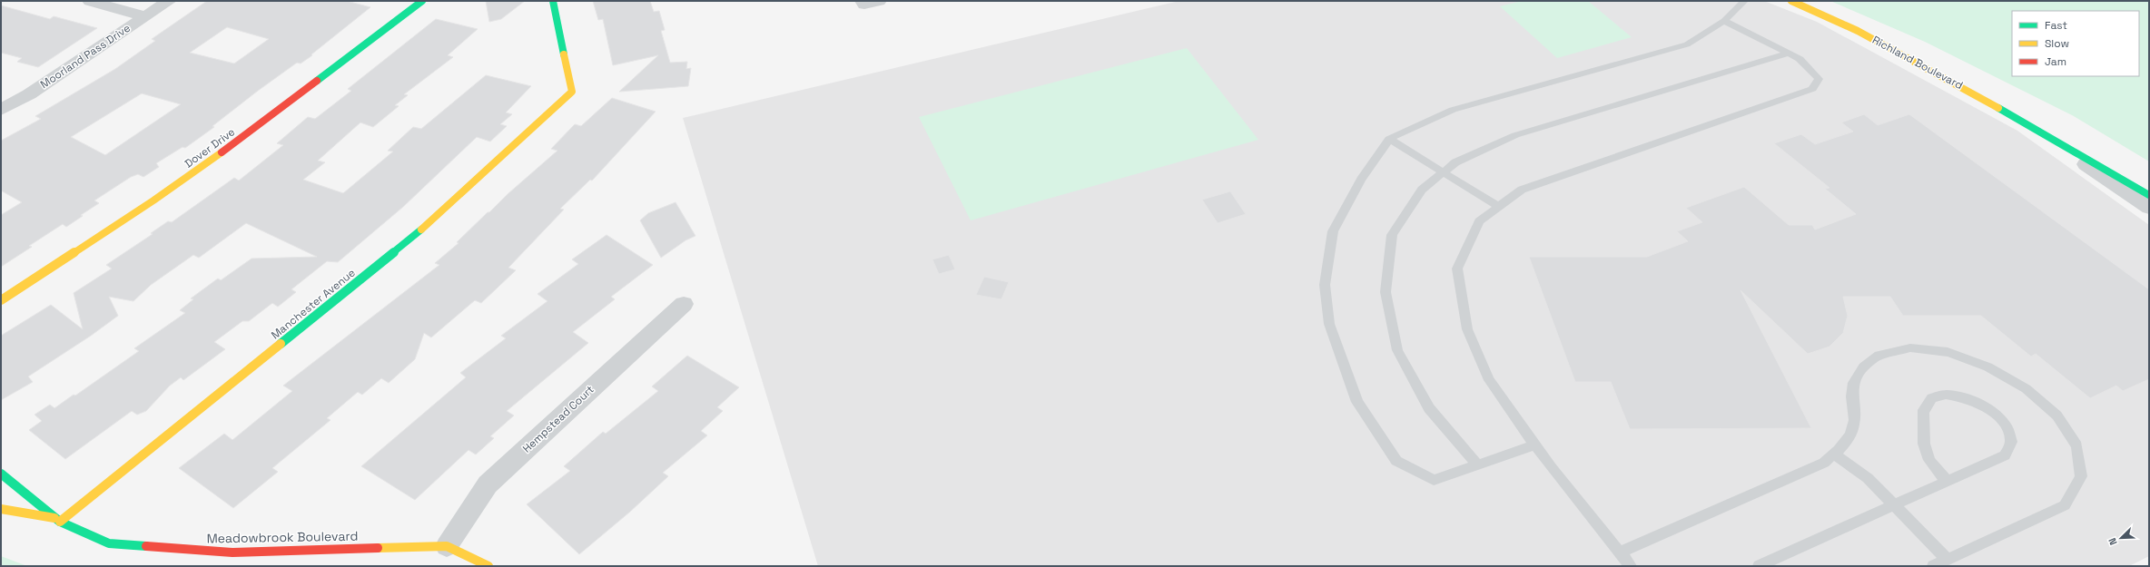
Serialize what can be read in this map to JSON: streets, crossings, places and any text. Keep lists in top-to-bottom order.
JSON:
{
  "streets": {
    "street": [
      "Moorland Pass Drive",
      "Richland Boulevard",
      "Dover Drive",
      "Manchester Avenue",
      "Hempstead Court",
      "Meadowbrook Boulevard"
    ]
  },
  "crossings": [
    ["Manchester Avenue", "Meadowbrook Boulevard"],
    ["Hempstead Court", "Meadowbrook Boulevard"]
  ],
  "legend": ["Fast", "Slow", "Jam"],
  "north": "bottom left"
}
